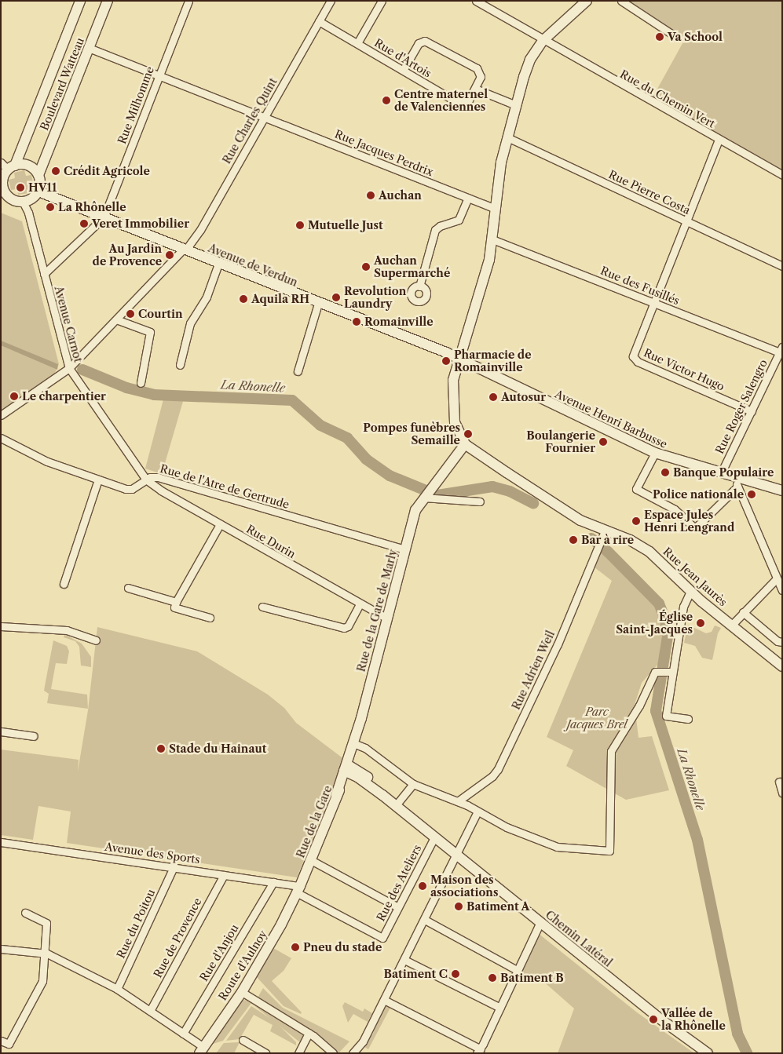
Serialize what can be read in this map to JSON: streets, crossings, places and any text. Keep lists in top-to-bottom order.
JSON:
{
  "streets": {
    "main road": [
      "Boulevard Watteau",
      "Avenue de Verdun",
      "Avenue Henri Barbusse",
      "Rue Jean Jaurès",
      "Rue de la Gare de Marly",
      "Rue de la Gare",
      "Chemin Latéral",
      "Route d'Aulnoy"
    ],
    "street": [
      "Rue d'Artois",
      "Rue du Chemin Vert",
      "Rue Milhomme",
      "Rue Charles Quint",
      "Rue Jacques Perdrix",
      "Rue Pierre Costa",
      "Rue des Fusillés",
      "Avenue Carnot",
      "Rue Victor Hugo",
      "Rue Roger Salengro",
      "Rue de l'Atre de Gertrude",
      "Rue Durin",
      "Rue Adrien Weil",
      "Avenue des Sports",
      "Rue des Ateliers",
      "Rue du Poitou",
      "Rue de Provence",
      "Rue d'Anjou"
    ]
  },
  "crossings": [
    ["Rue d'Artois", "Rue Charles Quint"],
    ["Boulevard Watteau", "Rue Jacques Perdrix"],
    ["Boulevard Watteau", "Avenue de Verdun"],
    ["Boulevard Watteau", "Avenue Carnot"],
    ["Rue Milhomme", "Rue Jacques Perdrix"],
    ["Rue Milhomme", "Avenue de Verdun"],
    ["Rue Charles Quint", "Rue Jacques Perdrix"],
    ["Rue Charles Quint", "Avenue de Verdun"],
    ["Rue Charles Quint", "Avenue Carnot"],
    ["Avenue de Verdun", "Avenue Carnot"],
    ["Avenue de Verdun", "Avenue Henri Barbusse"],
    ["Rue des Fusillés", "Rue Victor Hugo"],
    ["Rue des Fusillés", "Rue Roger Salengro"],
    ["Avenue Carnot", "Rue de l'Atre de Gertrude"],
    ["Avenue Carnot", "Rue Durin"],
    ["Rue Victor Hugo", "Rue Roger Salengro"],
    ["Rue Roger Salengro", "Avenue Henri Barbusse"],
    ["Rue de l'Atre de Gertrude", "Rue Durin"],
    ["Rue de l'Atre de Gertrude", "Rue de la Gare de Marly"],
    ["Rue Durin", "Rue de la Gare de Marly"],
    ["Rue Jean Jaurès", "Rue de la Gare de Marly"],
    ["Rue Jean Jaurès", "Rue Adrien Weil"],
    ["Rue de la Gare", "Avenue des Sports"],
    ["Rue de la Gare", "Chemin Latéral"],
    ["Rue de la Gare", "Route d'Aulnoy"],
    ["Avenue des Sports", "Rue des Ateliers"],
    ["Avenue des Sports", "Rue du Poitou"],
    ["Avenue des Sports", "Rue de Provence"],
    ["Avenue des Sports", "Rue d'Anjou"],
    ["Avenue des Sports", "Route d'Aulnoy"],
    ["Rue des Ateliers", "Chemin Latéral"]
  ],
  "water": ["La Rhonelle"],
  "parks": ["Parc Jacques Brel"],
  "places": [
    "Va School",
    "Centre maternel de Valenciennes",
    "Crédit Agricole",
    "HV11",
    "Auchan",
    "La Rhônelle",
    "Veret Immobilier",
    "Mutuelle Just",
    "Au Jardin de Provence",
    "Auchan Supermarché",
    "Revolution Laundry",
    "Aquila RH",
    "Courtin",
    "Romainville",
    "Pharmacie de Romainville",
    "Le charpentier",
    "Autosur",
    "Pompes funèbres Semaille",
    "Boulangerie Fournier",
    "Banque Populaire",
    "Police nationale",
    "Espace Jules Henri Lengrand",
    "Bar à rire",
    "Église Saint-Jacques",
    "Stade du Hainaut",
    "Maison des associations",
    "Batiment A",
    "Pneu du stade",
    "Batiment C",
    "Batiment B",
    "Vallée de la Rhônelle"
  ]
}
